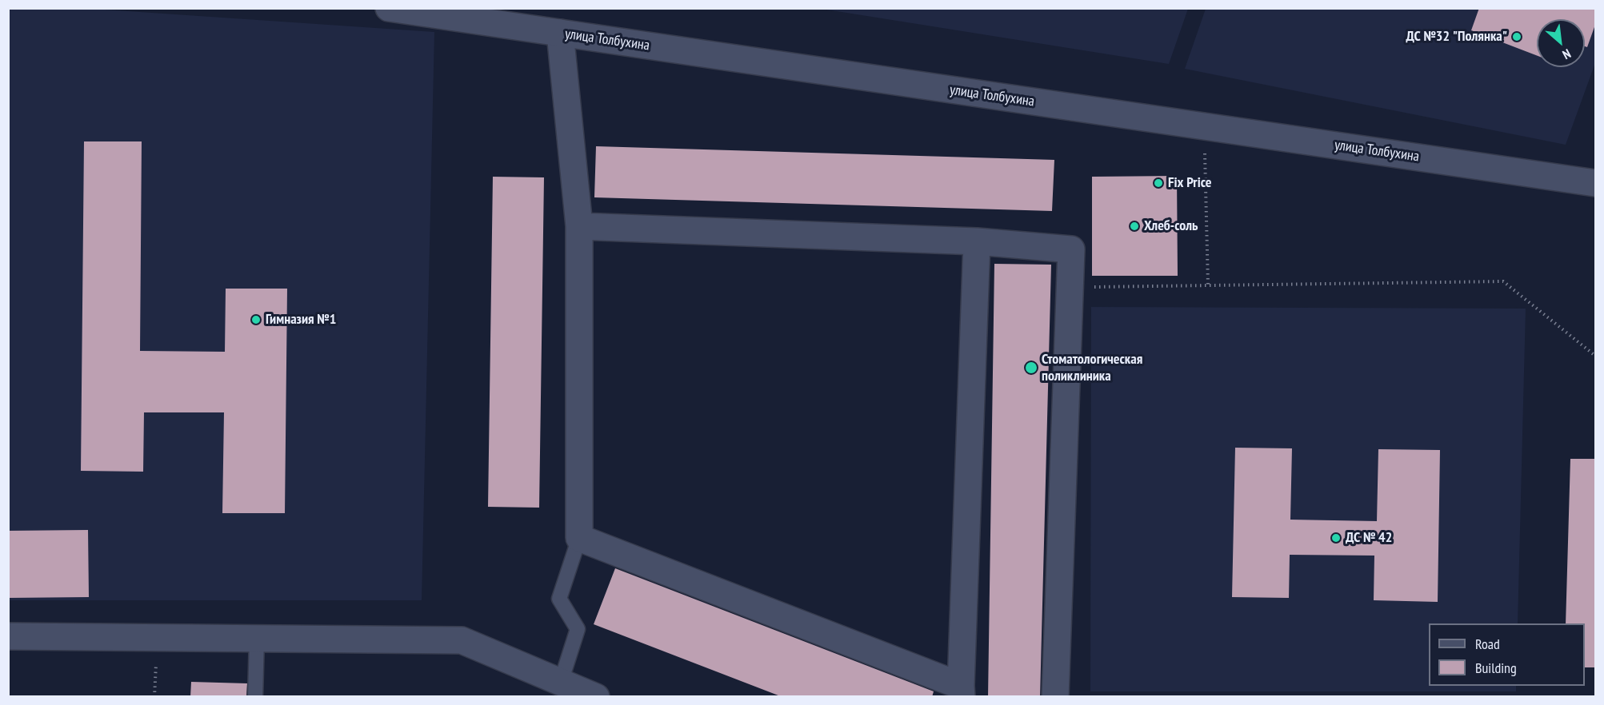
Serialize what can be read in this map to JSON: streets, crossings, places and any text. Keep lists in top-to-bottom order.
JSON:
{
  "streets": {
    "street": ["улица Толбухина"]
  },
  "places": [
    "ДС №32 \"Полянка\"",
    "Fix Price",
    "Хлеб-соль",
    "Гимназия №1",
    "Стоматологическая поликлиника",
    "ДС № 42"
  ],
  "legend": ["Road", "Building"],
  "north": "bottom right"
}
